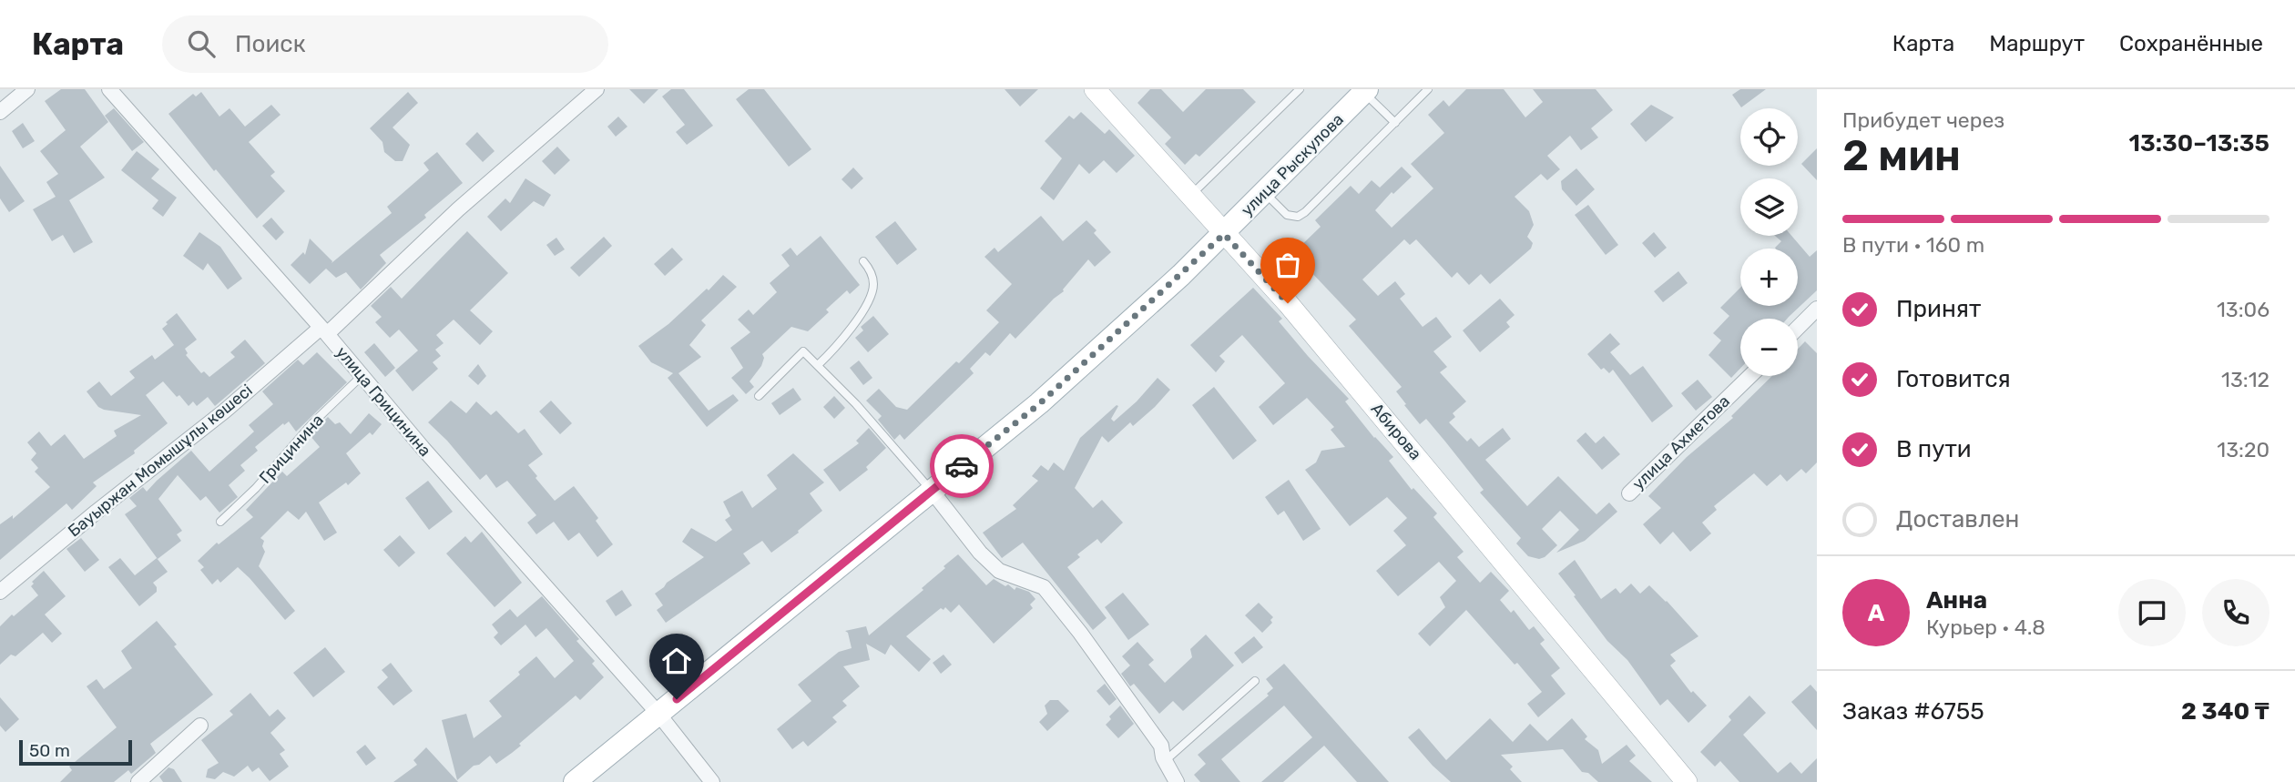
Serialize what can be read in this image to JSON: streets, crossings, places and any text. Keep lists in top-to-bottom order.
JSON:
{
  "streets": {
    "main road": ["улица Рыскулова", "Абирова"],
    "street": ["улица Грицинина", "улица Ахметова", "Бауыржан Момышұлы көшесі"],
    "lane": ["Грицинина"]
  },
  "crossings": [
    ["улица Рыскулова", "улица Грицинина"],
    ["улица Рыскулова", "Абирова"],
    ["улица Грицинина", "Грицинина"],
    ["улица Грицинина", "Бауыржан Момышұлы көшесі"]
  ],
  "scale_bar": "50 m",
  "page": {
    "header": "Карта",
    "search": "Поиск",
    "nav": ["Карта", "Маршрут", "Сохранённые"],
    "heading": ["2 мин", "Прибудет через", "13:30–13:35"],
    "panel": [
      "Анна",
      "Курьер · 4.8",
      "Заказ #6755",
      "2 340 ₸"
    ],
    "map_buttons": ["+", "−"],
    "bar": "В пути · 160 m",
    "list": [
      ["Принят", "13:06"],
      ["Готовится", "13:12"],
      ["В пути", "13:20"],
      "Доставлен"
    ],
    "round": "А",
    "scale": "50 m"
  }
}
